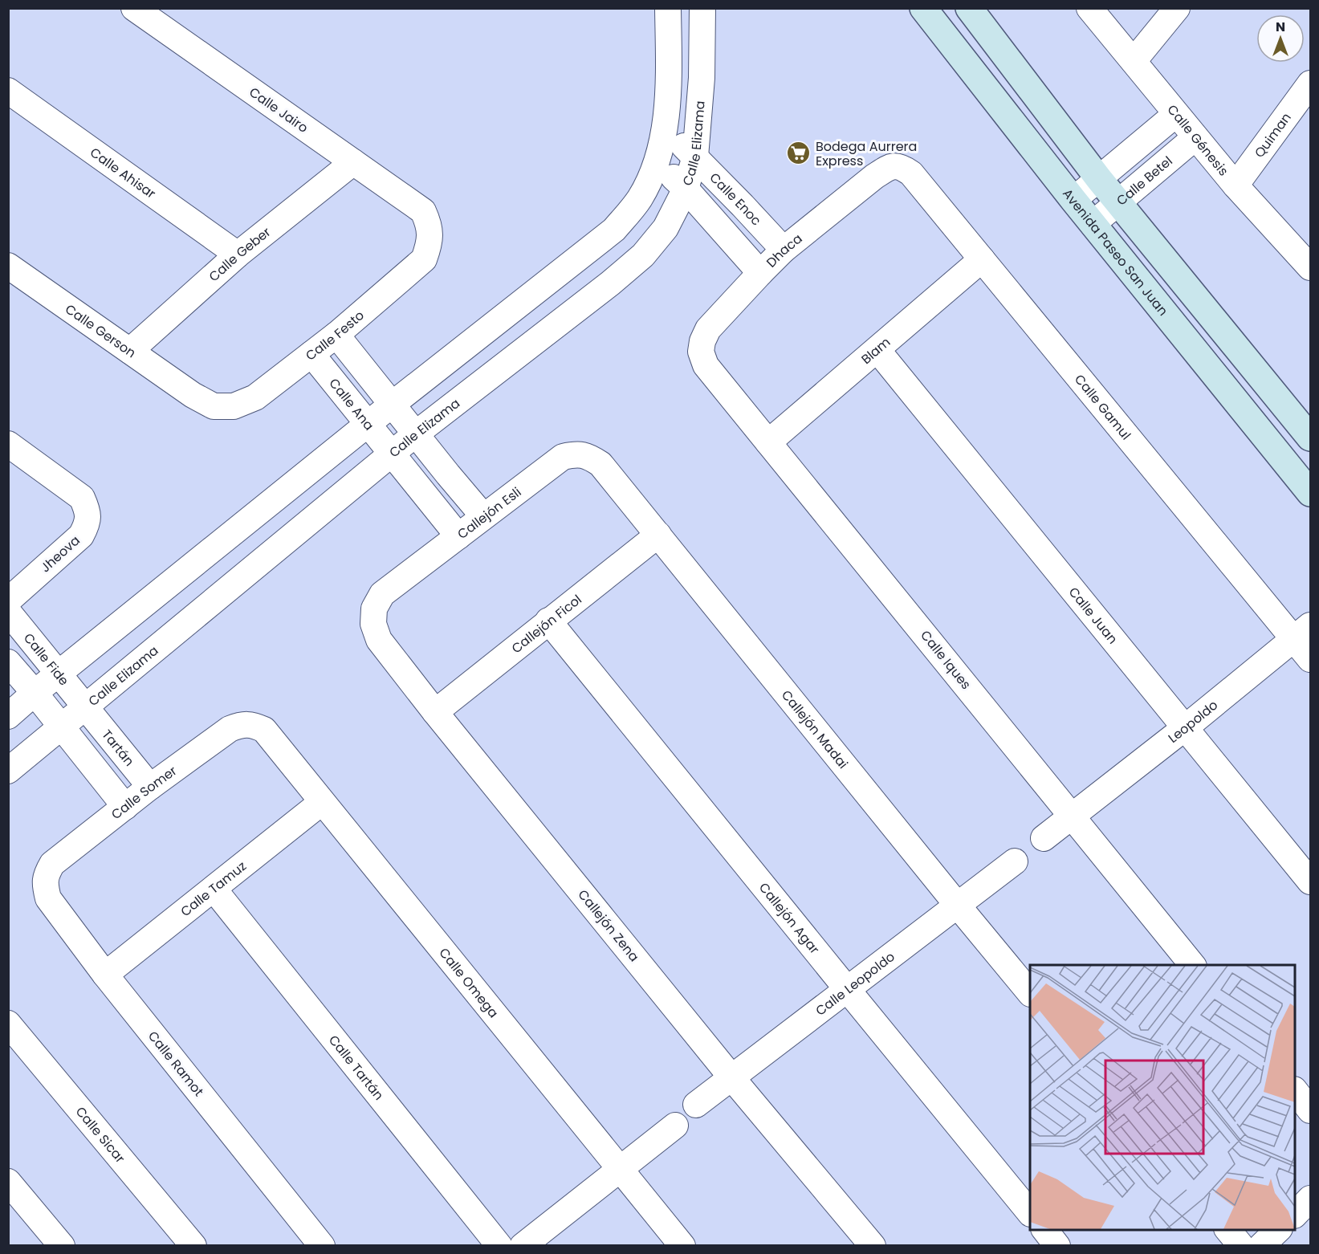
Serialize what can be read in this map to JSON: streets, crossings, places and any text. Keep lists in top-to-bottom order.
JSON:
{
  "streets": {
    "street": [
      "Calle Jairo",
      "Quiman",
      "Calle Génesis",
      "Calle Elizama",
      "Calle Ahisar",
      "Calle Betel",
      "Calle Enoc",
      "Dhaca",
      "Avenida Paseo San Juan",
      "Calle Geber",
      "Calle Gerson",
      "Calle Festo",
      "Blam",
      "Calle Ana",
      "Calle Gamul",
      "Callejón Esli",
      "Jheova",
      "Calle Juan",
      "Callejón Ficol",
      "Calle Fide",
      "Calle Iques",
      "Leopoldo",
      "Callejón Madai",
      "Tartán",
      "Calle Somer",
      "Calle Tamuz",
      "Callejón Agar",
      "Callejón Zena",
      "Calle Omega",
      "Calle Leopoldo",
      "Calle Ramot",
      "Calle Tartán",
      "Calle Sicar"
    ]
  },
  "crossings": [
    ["Calle Jairo", "Calle Geber"],
    ["Calle Jairo", "Calle Festo"],
    ["Quiman", "Calle Génesis"],
    ["Calle Génesis", "Calle Betel"],
    ["Calle Elizama", "Calle Enoc"],
    ["Calle Elizama", "Calle Ana"],
    ["Calle Elizama", "Calle Fide"],
    ["Calle Elizama", "Tartán"],
    ["Calle Ahisar", "Calle Geber"],
    ["Calle Betel", "Avenida Paseo San Juan"],
    ["Calle Enoc", "Dhaca"],
    ["Dhaca", "Calle Gamul"],
    ["Dhaca", "Calle Iques"],
    ["Calle Geber", "Calle Gerson"],
    ["Calle Gerson", "Calle Festo"],
    ["Calle Festo", "Calle Ana"],
    ["Blam", "Calle Gamul"],
    ["Blam", "Calle Juan"],
    ["Blam", "Calle Iques"],
    ["Calle Ana", "Callejón Esli"],
    ["Calle Gamul", "Leopoldo"],
    ["Callejón Esli", "Callejón Madai"],
    ["Callejón Esli", "Callejón Zena"],
    ["Calle Juan", "Leopoldo"],
    ["Callejón Ficol", "Callejón Madai"],
    ["Callejón Ficol", "Callejón Agar"],
    ["Callejón Ficol", "Callejón Zena"],
    ["Calle Fide", "Tartán"],
    ["Calle Iques", "Leopoldo"],
    ["Callejón Madai", "Calle Leopoldo"],
    ["Tartán", "Calle Somer"],
    ["Calle Somer", "Calle Omega"],
    ["Calle Somer", "Calle Ramot"],
    ["Calle Tamuz", "Calle Omega"],
    ["Calle Tamuz", "Calle Ramot"],
    ["Calle Tamuz", "Calle Tartán"],
    ["Callejón Agar", "Calle Leopoldo"],
    ["Callejón Zena", "Calle Leopoldo"]
  ],
  "places": {
    "supermarket": ["Bodega Aurrera Express"]
  },
  "north": "top"
}
